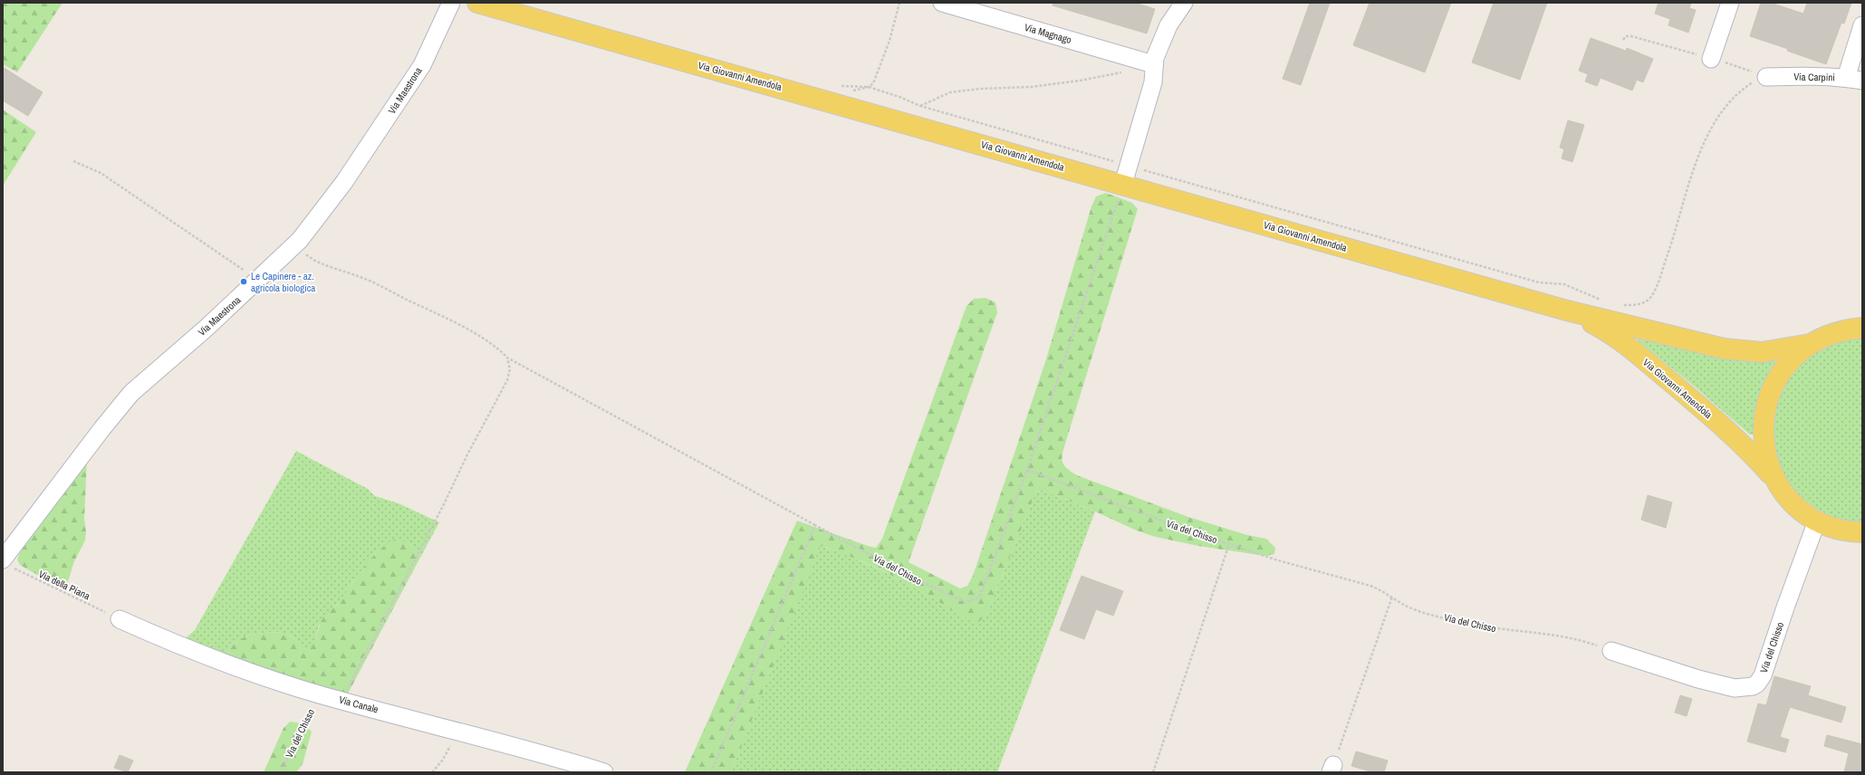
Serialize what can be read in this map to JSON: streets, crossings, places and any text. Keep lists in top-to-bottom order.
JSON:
{
  "streets": {
    "main road": ["Via Giovanni Amendola"],
    "street": [
      "Via Magnago",
      "Via Carpini",
      "Via Maestrona",
      "Via del Chisso",
      "Via Canale"
    ],
    "path": ["Via della Piana"]
  },
  "crossings": [
    ["Via Giovanni Amendola", "Via del Chisso"],
    ["Via Maestrona", "Via della Piana"],
    ["Via del Chisso", "Via Canale"],
    ["Via della Piana", "Via Canale"]
  ],
  "places": ["Le Capinere - az. agricola biologica"]
}
